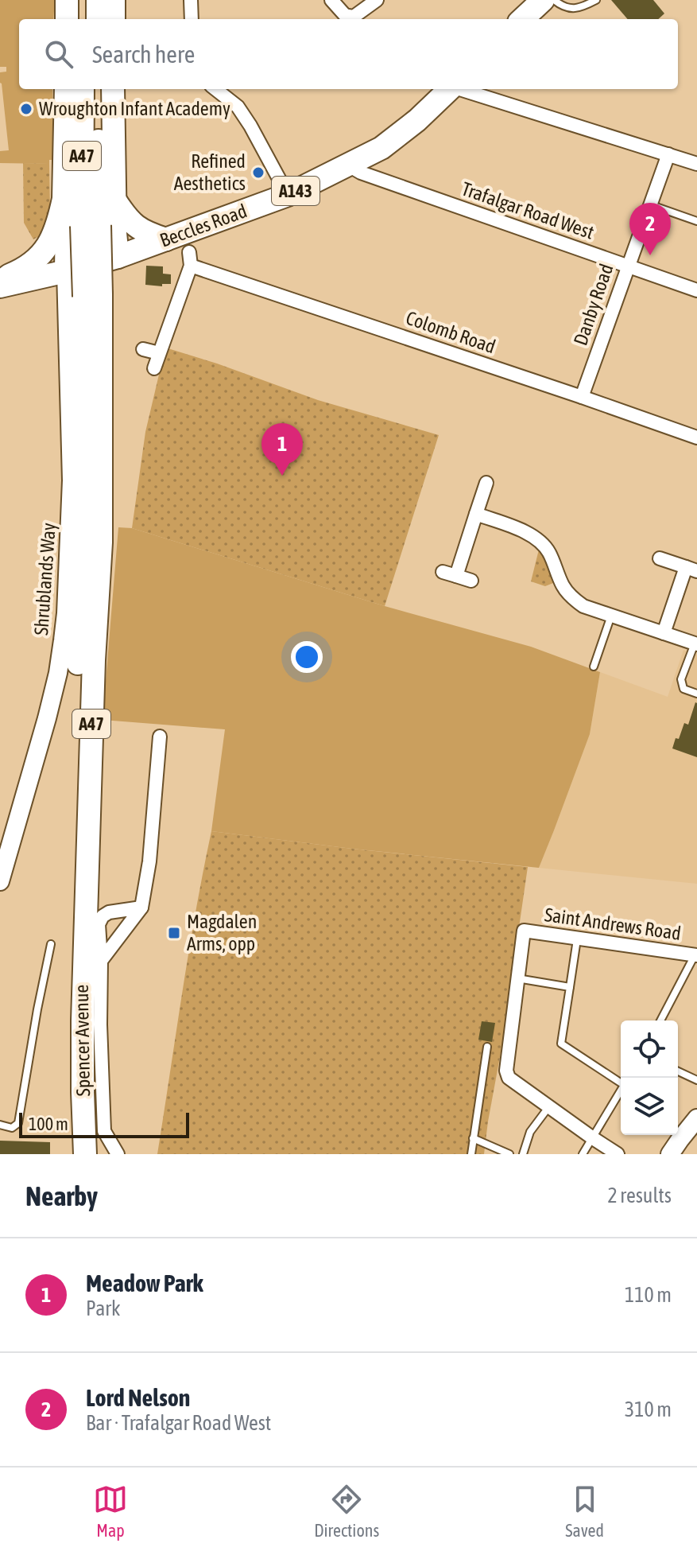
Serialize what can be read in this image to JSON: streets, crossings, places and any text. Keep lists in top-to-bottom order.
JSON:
{
  "streets": {
    "highway": ["A47", "A143", "Beccles Road"],
    "street": [
      "Trafalgar Road West",
      "Danby Road",
      "Colomb Road",
      "Shrublands Way",
      "Saint Andrews Road",
      "Spencer Avenue"
    ]
  },
  "crossings": [
    ["A47", "Beccles Road"],
    ["A47", "Shrublands Way"],
    ["Trafalgar Road West", "Beccles Road"],
    ["Trafalgar Road West", "Danby Road"],
    ["Beccles Road", "Shrublands Way"],
    ["Danby Road", "Colomb Road"]
  ],
  "places": {
    "other": ["Wroughton Infant Academy", "Refined Aesthetics"],
    "transit": ["Magdalen Arms, opp"]
  },
  "scale_bar": "100 m",
  "page": {
    "search": "Search here",
    "pins": ["2", "1"],
    "scale": "100 m",
    "heading": ["Nearby", "2 results"],
    "list": [
      {
        "mark": "1",
        "name": "Meadow Park",
        "note": "Park",
        "value": "110 m"
      },
      {
        "mark": "2",
        "name": "Lord Nelson",
        "note": "Bar · Trafalgar Road West",
        "value": "310 m"
      }
    ],
    "nav": ["Map", "Directions", "Saved"]
  }
}
